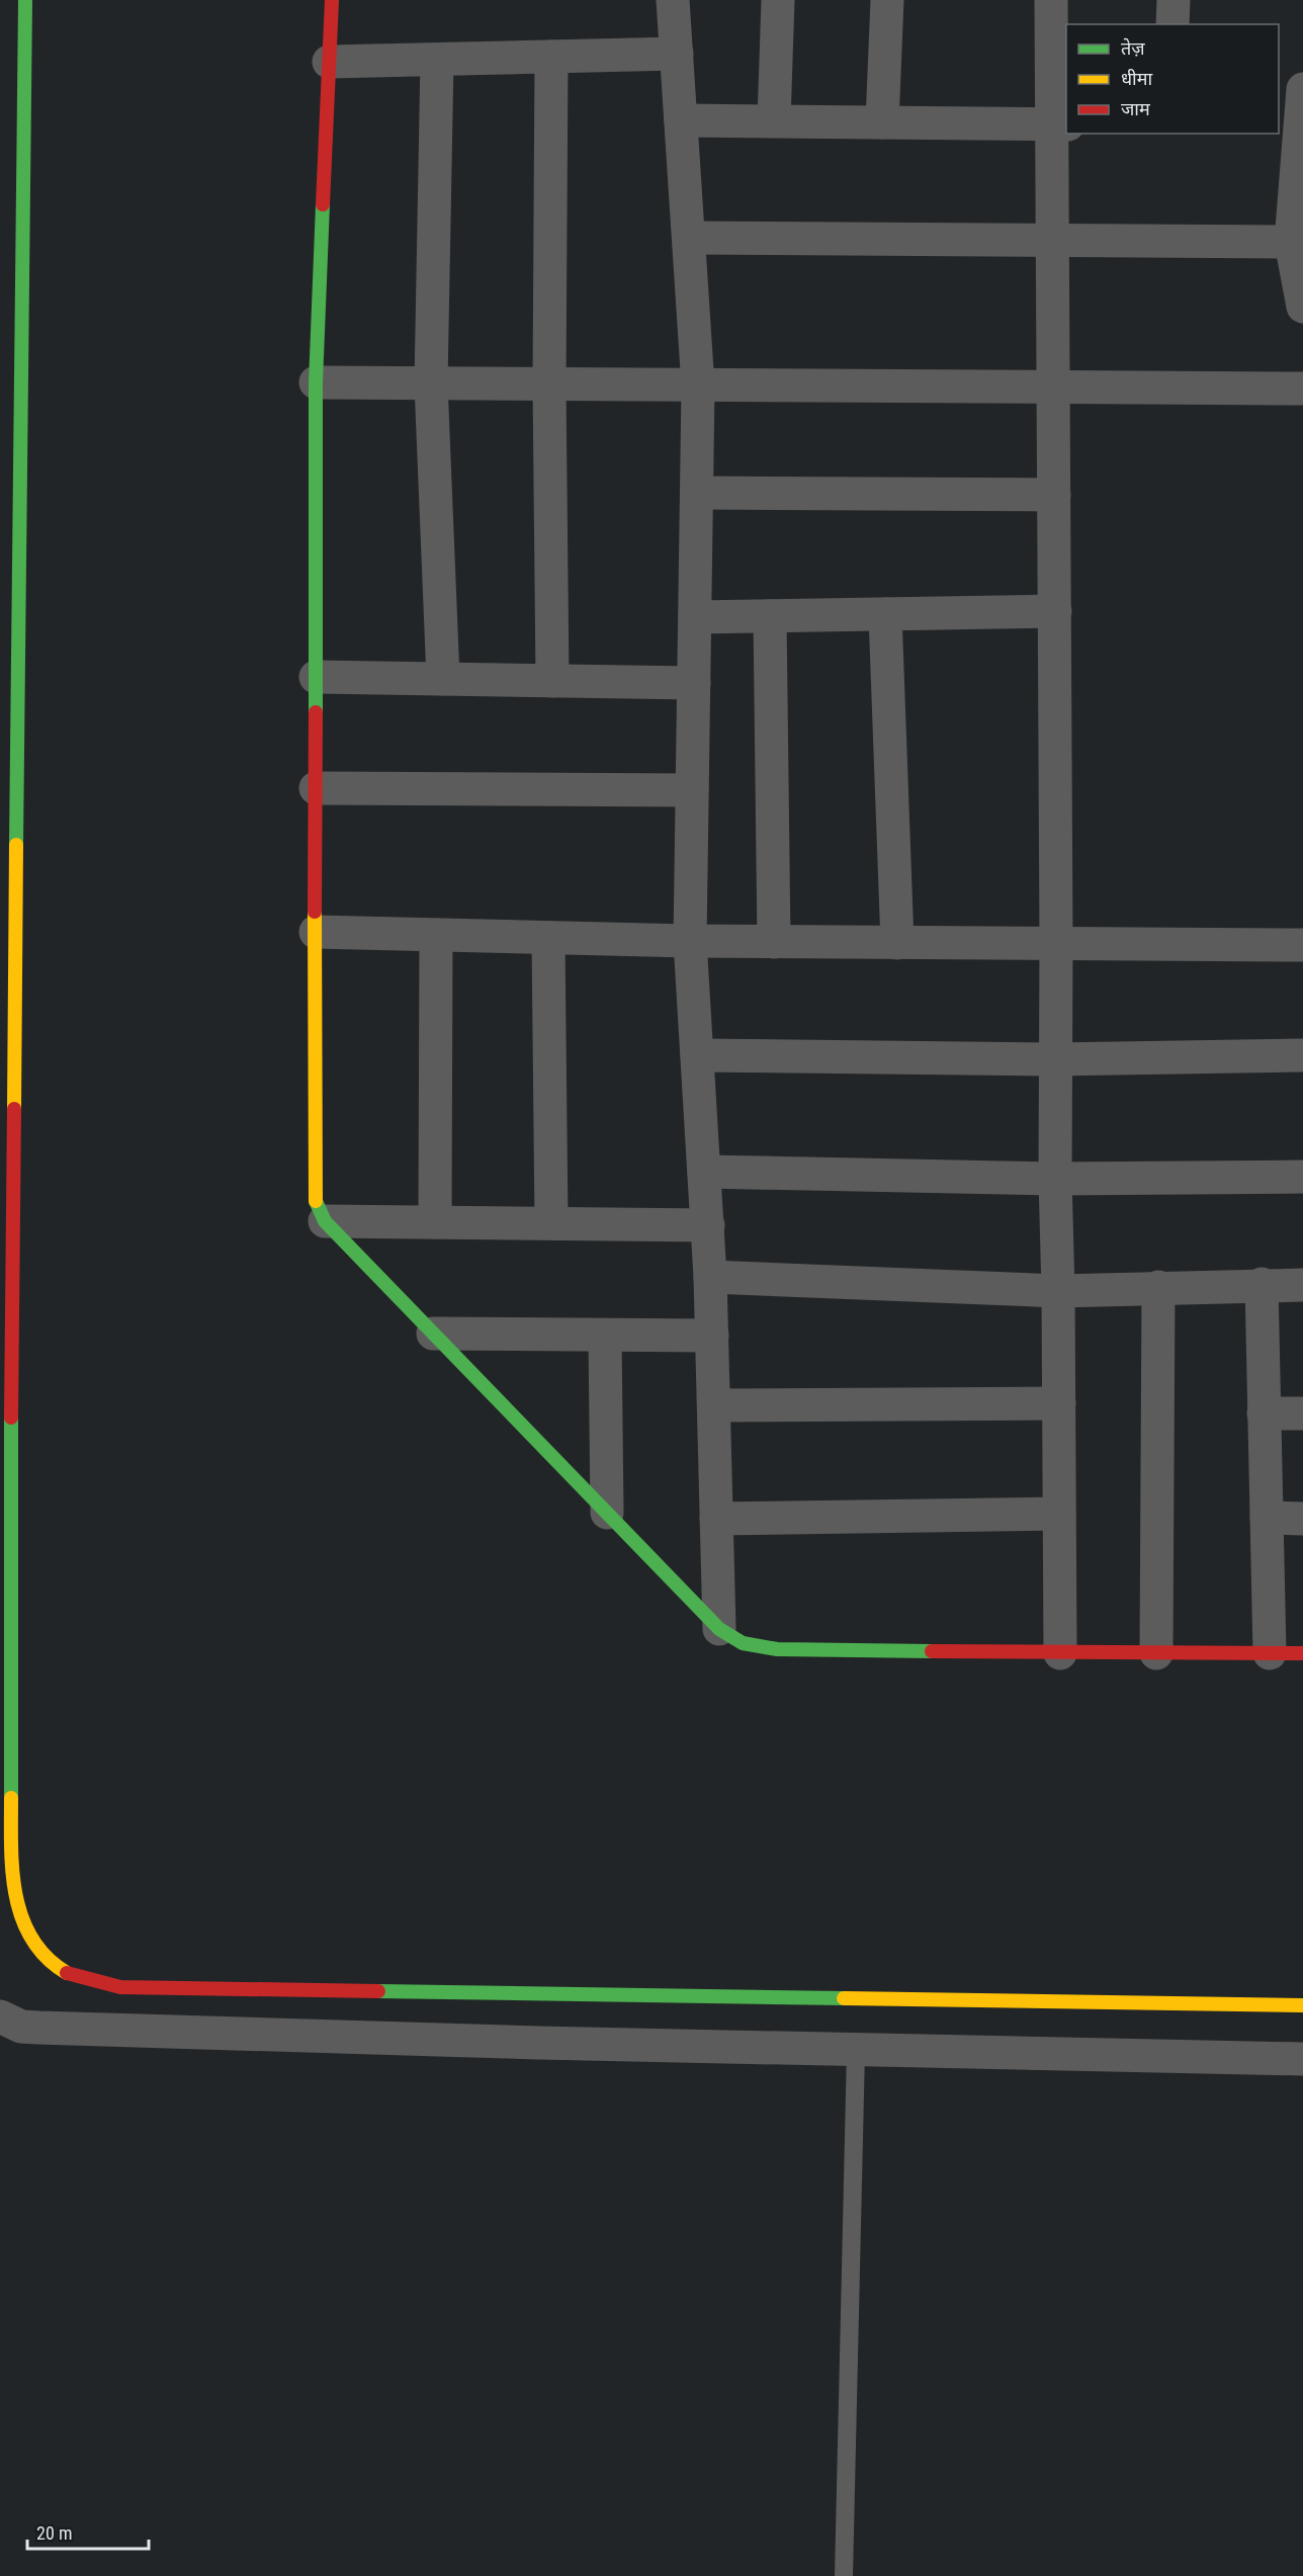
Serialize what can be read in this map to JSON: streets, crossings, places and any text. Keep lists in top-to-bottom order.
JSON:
{
  "legend": ["तेज़", "धीमा", "जाम"],
  "scale_bar": "20 m"
}
